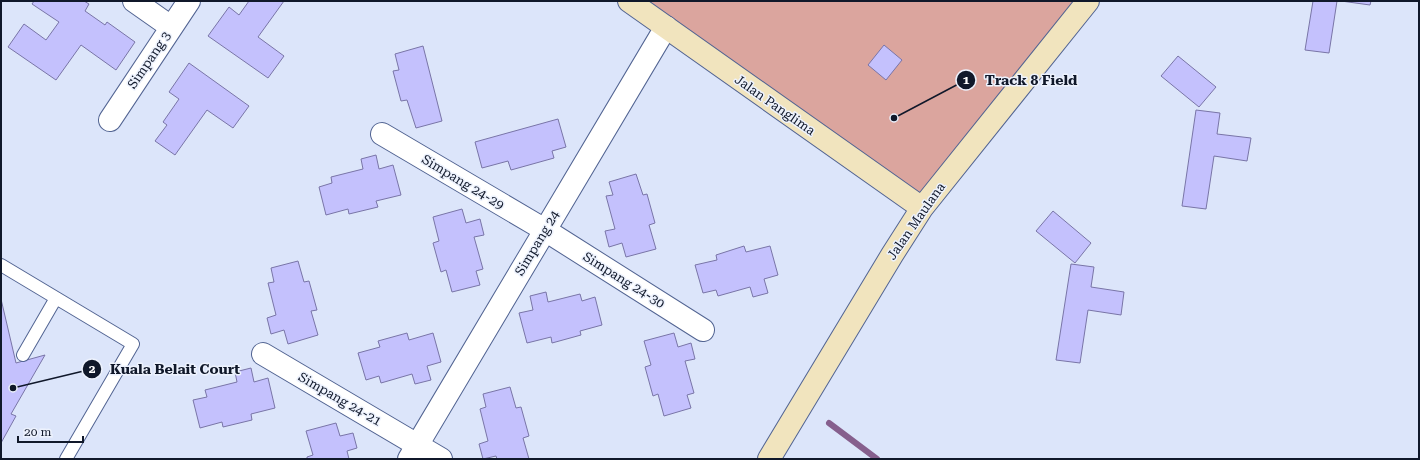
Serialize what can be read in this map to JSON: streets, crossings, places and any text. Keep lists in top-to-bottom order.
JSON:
{
  "streets": {
    "main road": ["Jalan Panglima", "Jalan Maulana"],
    "street": [
      "Simpang 3",
      "Simpang 24-29",
      "Simpang 24",
      "Simpang 24-30",
      "Simpang 24-21"
    ]
  },
  "crossings": [
    ["Jalan Panglima", "Jalan Maulana"],
    ["Jalan Panglima", "Simpang 24"],
    ["Simpang 24-29", "Simpang 24"],
    ["Simpang 24-29", "Simpang 24-30"],
    ["Simpang 24", "Simpang 24-30"],
    ["Simpang 24", "Simpang 24-21"]
  ],
  "places": ["Track 8 Field", "Kuala Belait Court"],
  "scale_bar": "20 m"
}
